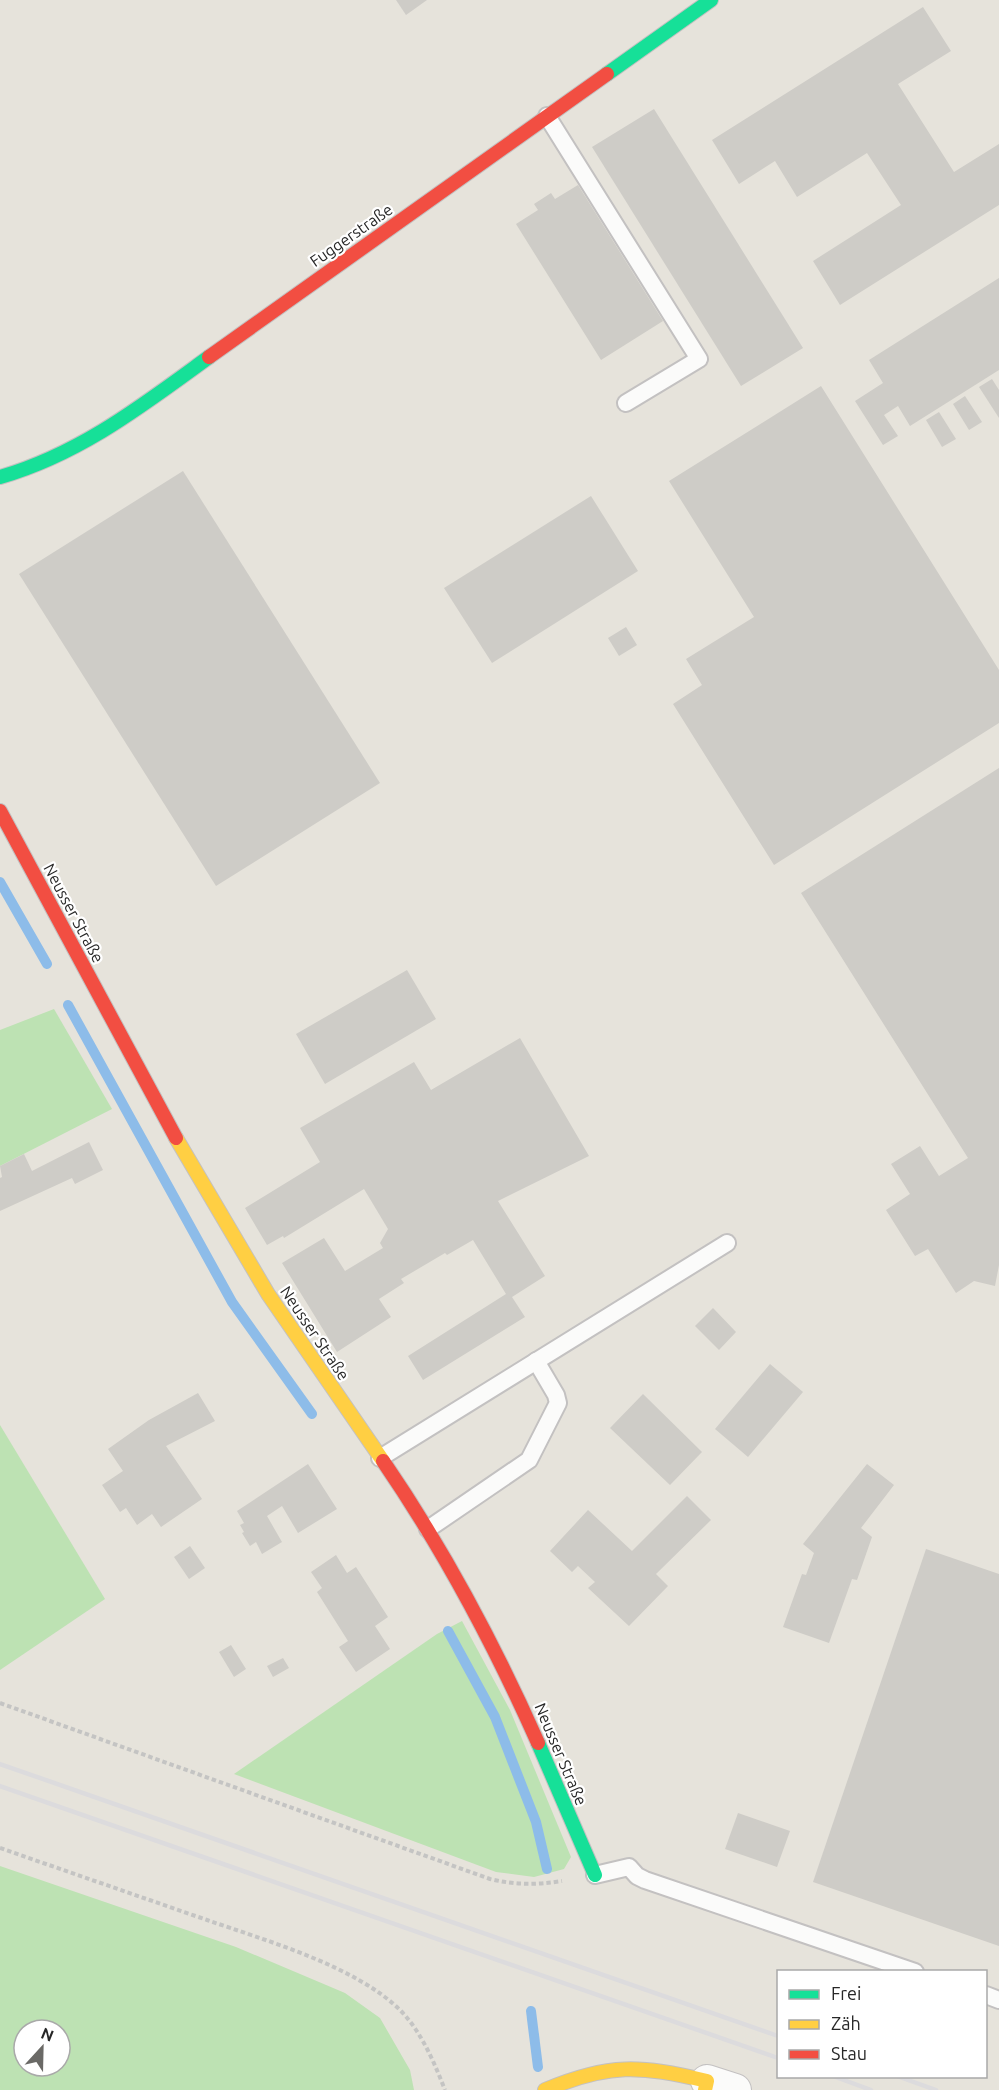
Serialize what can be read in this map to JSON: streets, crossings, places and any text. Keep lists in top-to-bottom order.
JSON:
{
  "streets": {
    "street": ["Fuggerstraße", "Neusser Straße"]
  },
  "legend": ["Frei", "Zäh", "Stau"],
  "north": "top"
}
